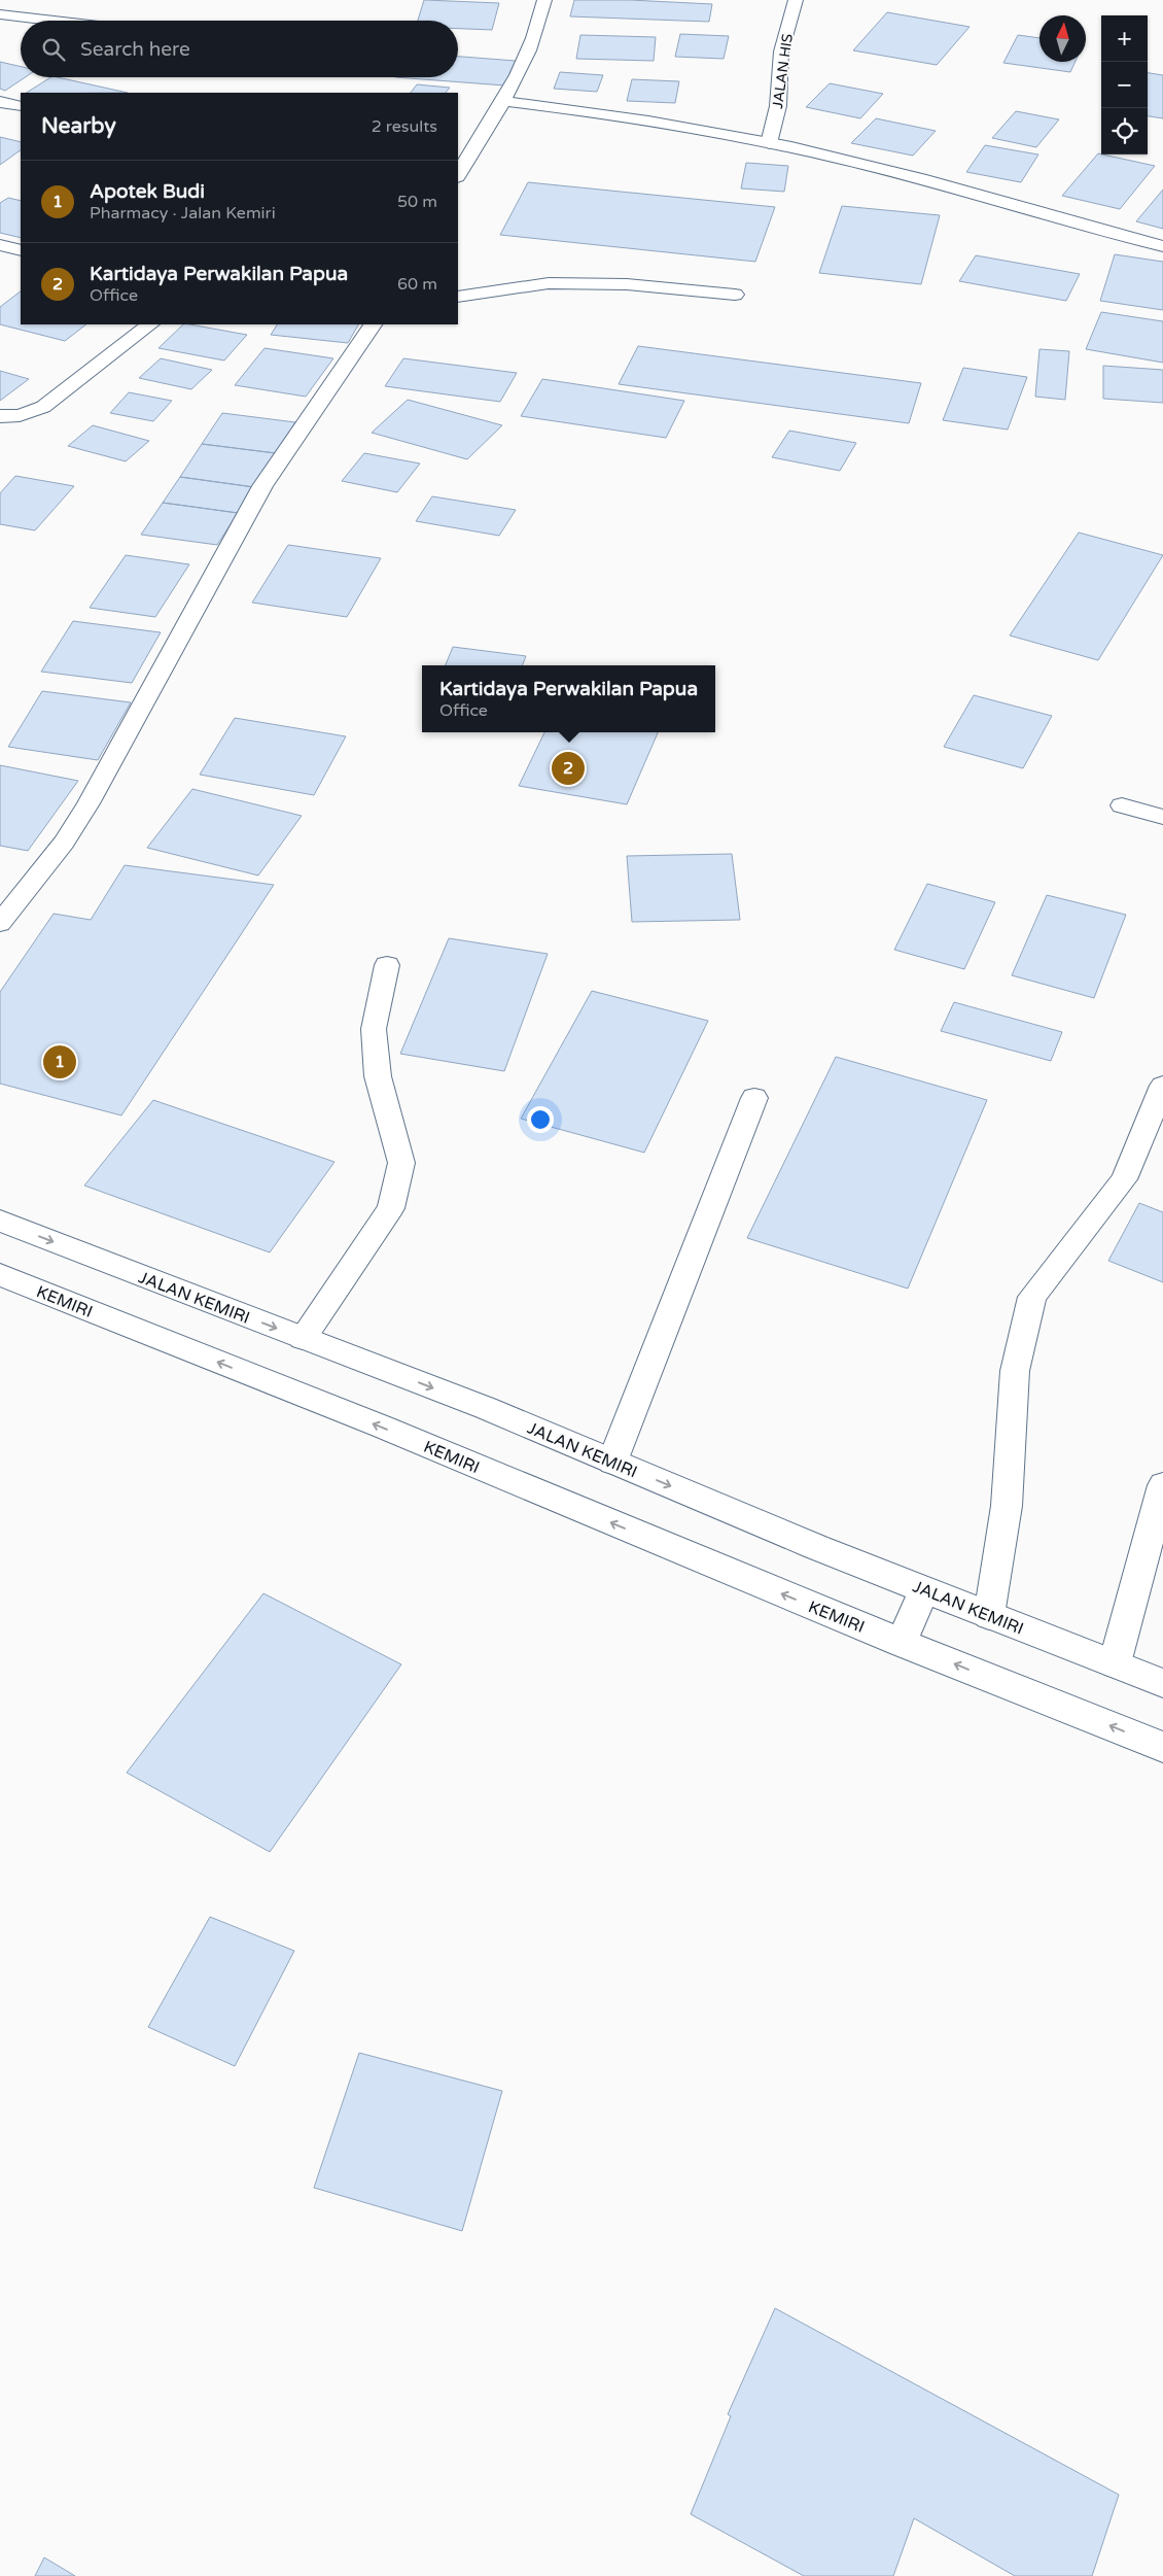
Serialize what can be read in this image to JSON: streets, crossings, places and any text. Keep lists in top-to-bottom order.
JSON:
{
  "streets": {
    "main road": ["JALAN HIS", "JALAN KEMIRI", "KEMIRI"]
  },
  "one_way": ["JALAN KEMIRI", "KEMIRI"],
  "north": "top",
  "page": {
    "map_buttons": ["+", "−"],
    "search": "Search here",
    "heading": ["Nearby", "2 results"],
    "list": [
      {
        "mark": "1",
        "name": "Apotek Budi",
        "note": "Pharmacy · Jalan Kemiri",
        "value": "50 m"
      },
      {
        "mark": "2",
        "name": "Kartidaya Perwakilan Papua",
        "note": "Office",
        "value": "60 m"
      }
    ],
    "popup": ["Kartidaya Perwakilan Papua", "Office"],
    "pins": ["2", "1"]
  }
}
